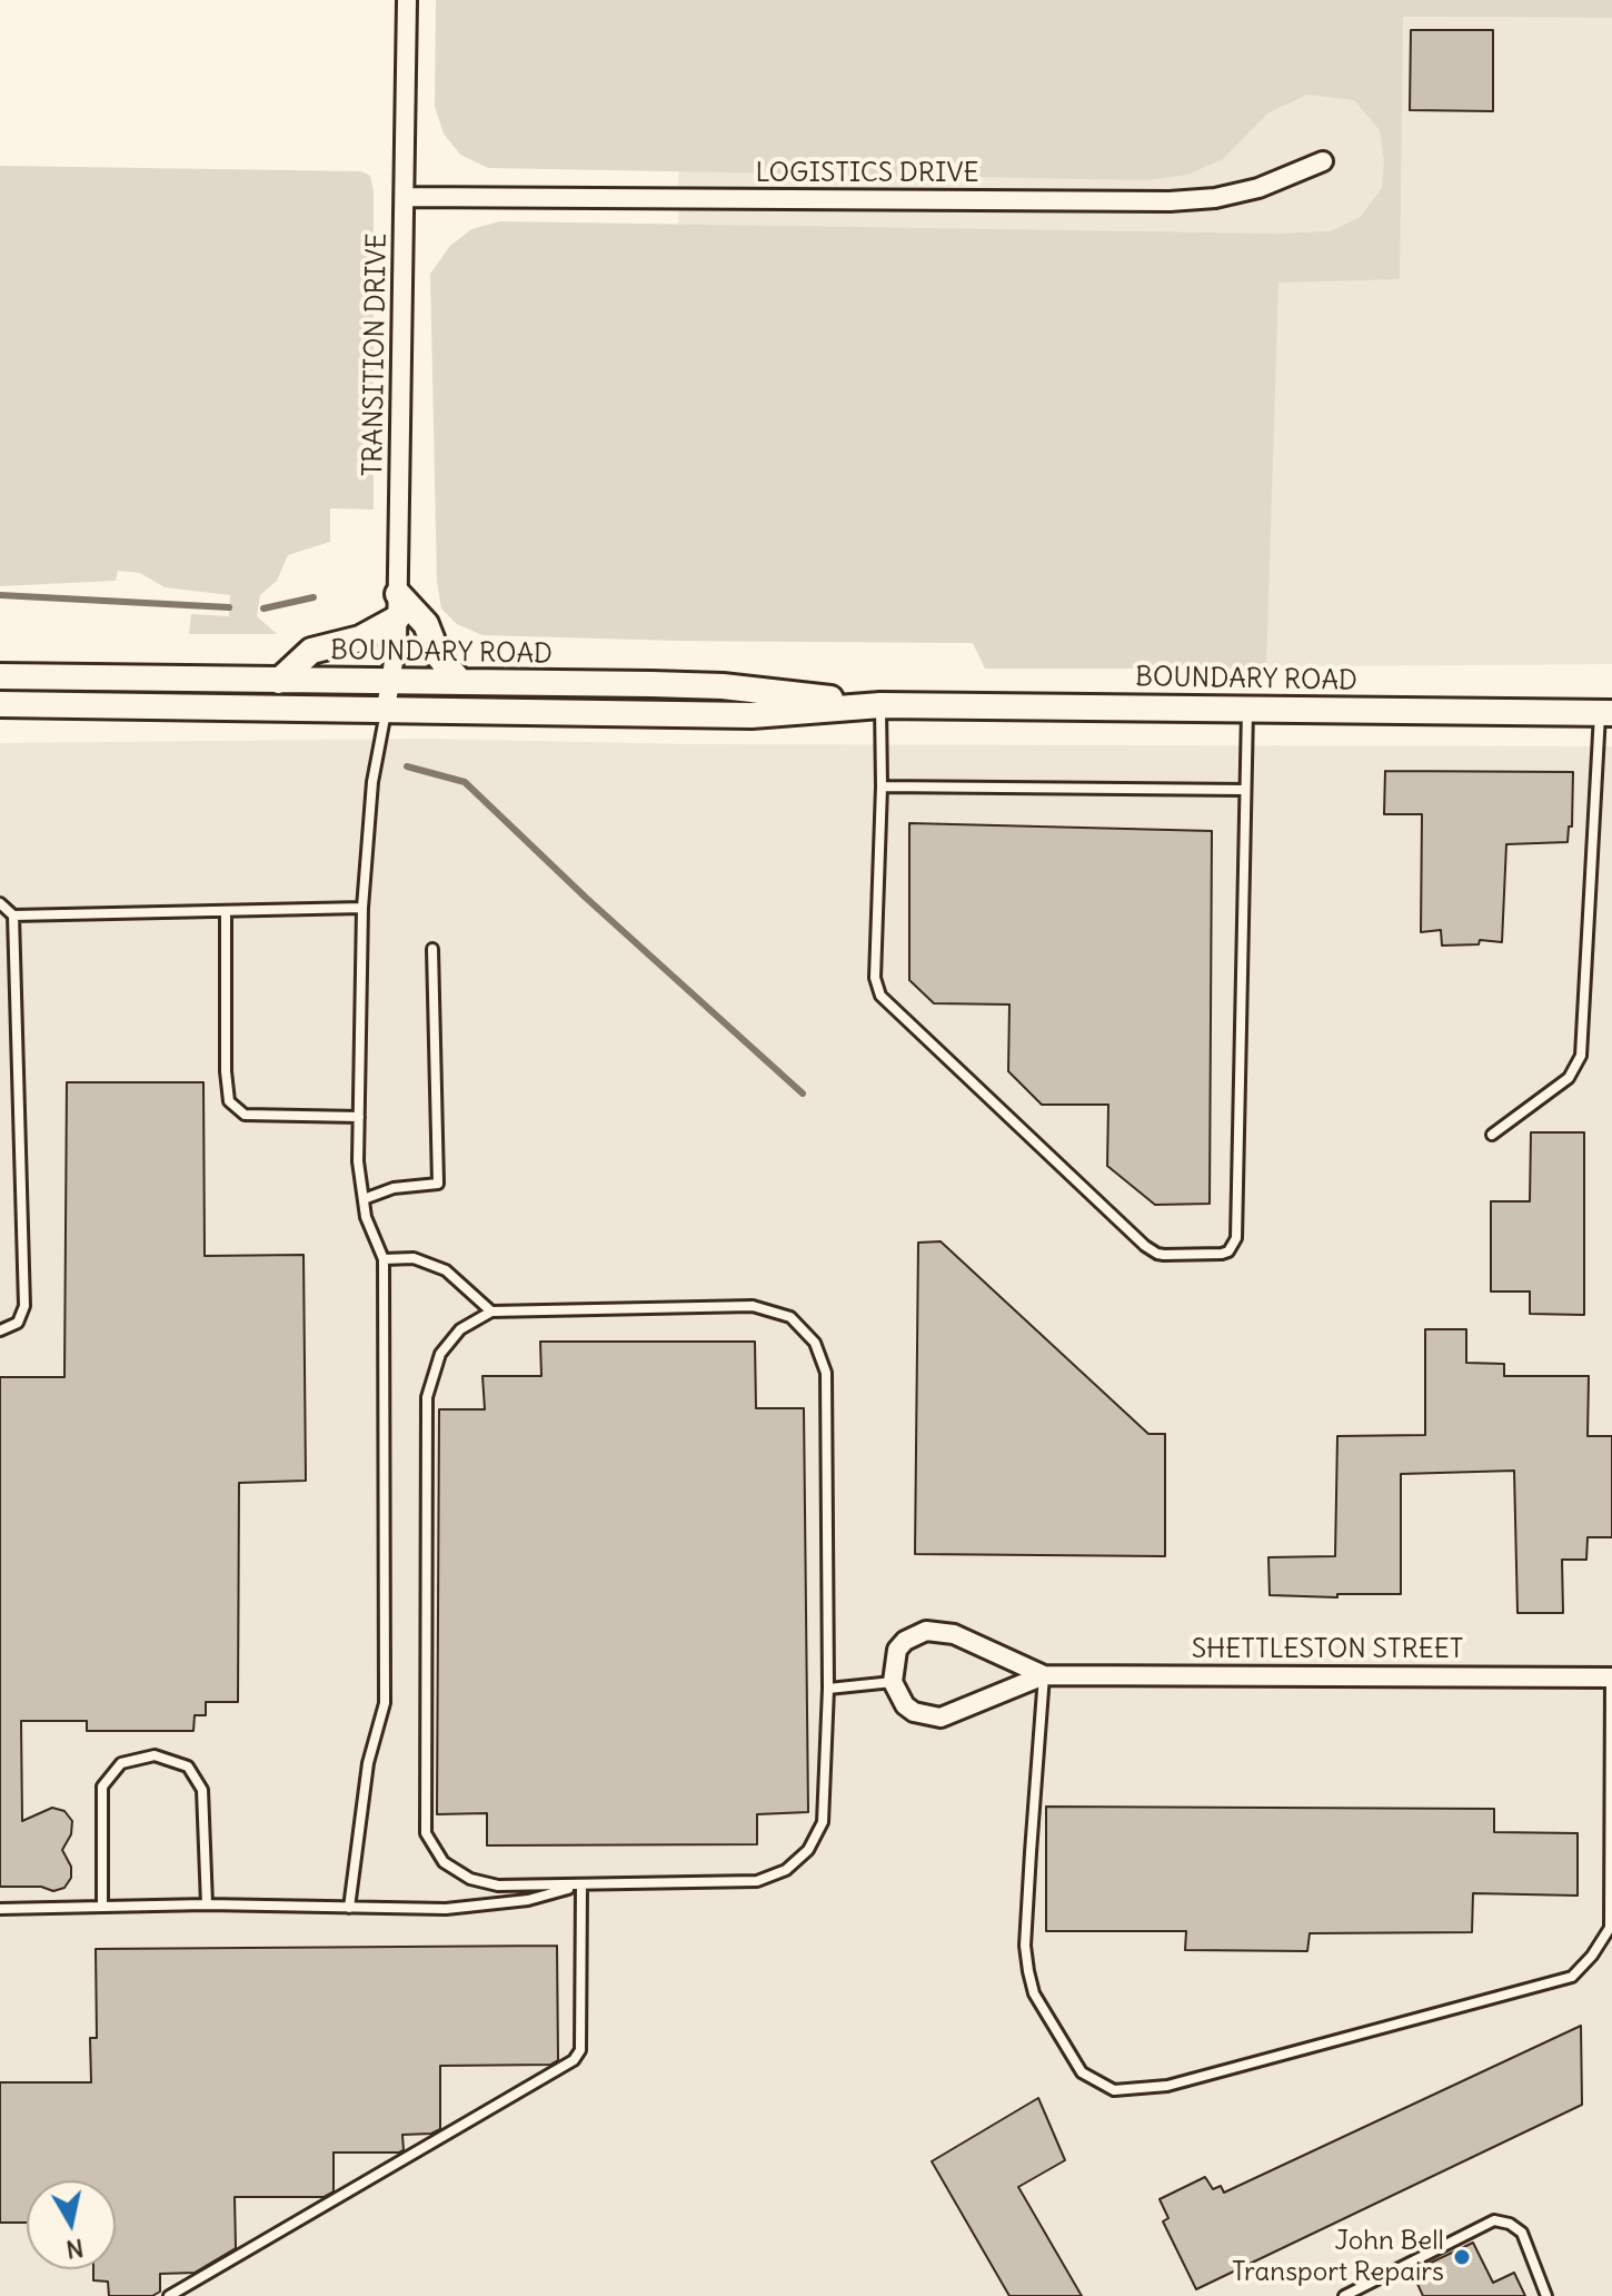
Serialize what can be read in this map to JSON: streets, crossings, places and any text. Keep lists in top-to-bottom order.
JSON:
{
  "streets": {
    "main road": ["BOUNDARY ROAD"],
    "street": ["LOGISTICS DRIVE", "TRANSITION DRIVE", "SHETTLESTON STREET"]
  },
  "crossings": [
    ["LOGISTICS DRIVE", "TRANSITION DRIVE"],
    ["TRANSITION DRIVE", "BOUNDARY ROAD"]
  ],
  "places": ["John Bell Transport Repairs"],
  "north": "bottom"
}
